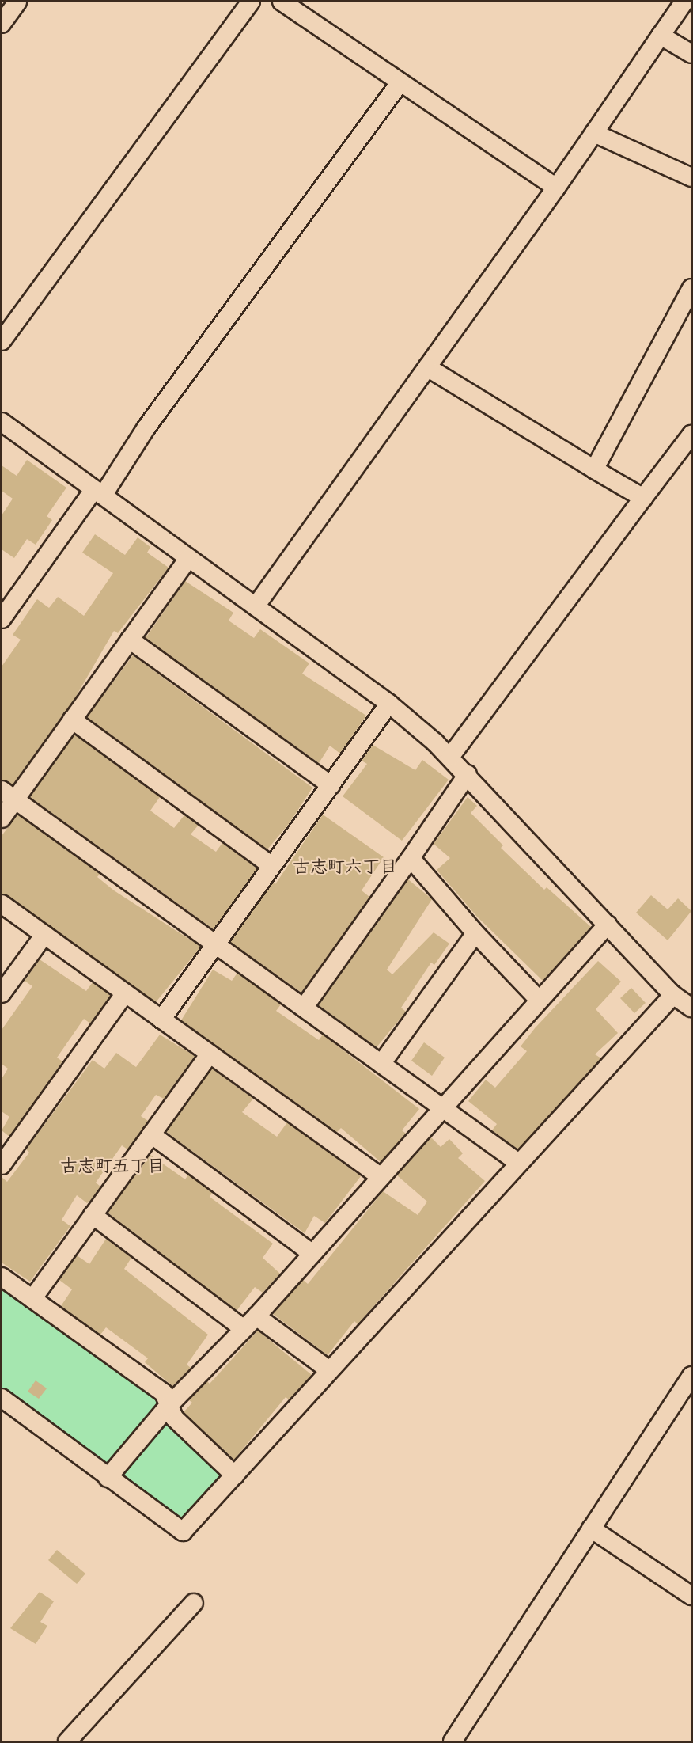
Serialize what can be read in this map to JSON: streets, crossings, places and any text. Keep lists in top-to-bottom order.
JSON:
{
  "districts": ["古志町六丁目", "古志町五丁目"]
}
